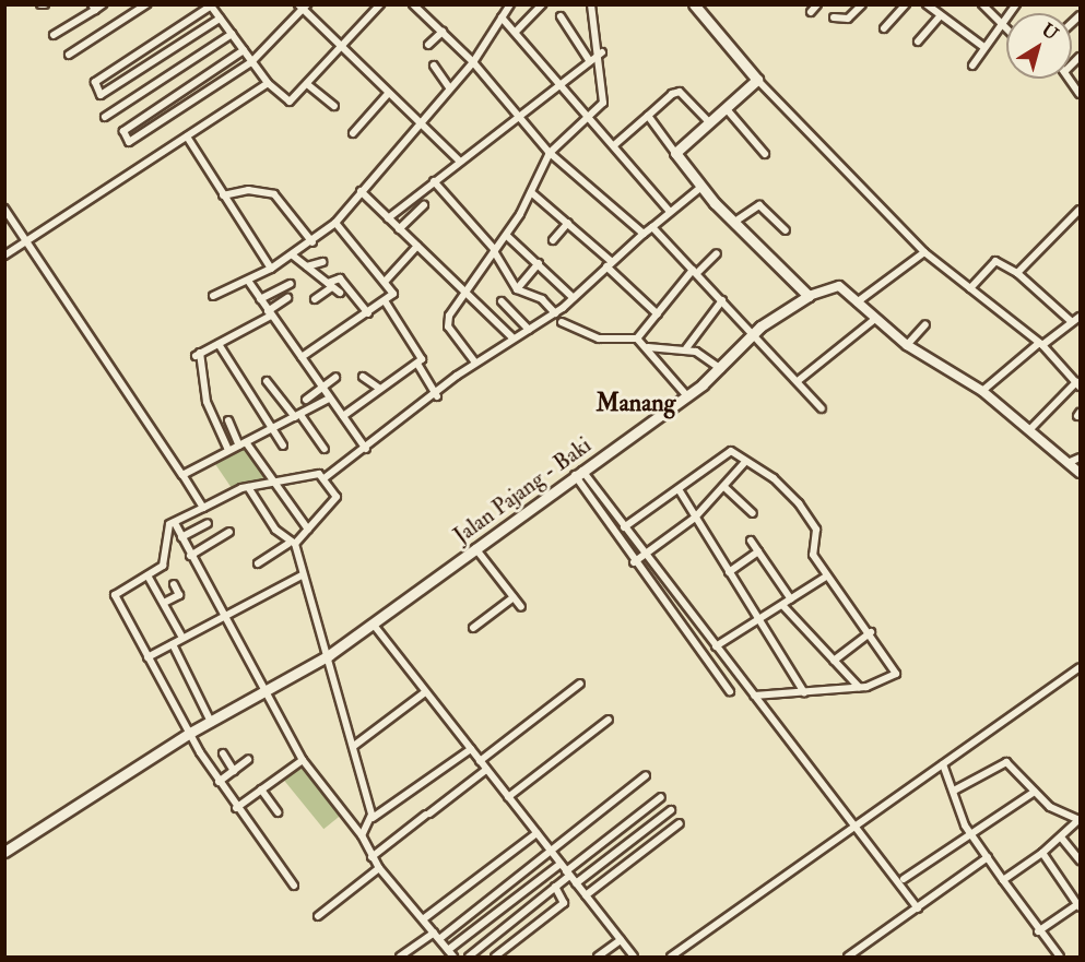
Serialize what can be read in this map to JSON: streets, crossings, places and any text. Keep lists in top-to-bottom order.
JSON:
{
  "streets": {
    "main road": ["Jalan Pajang - Baki"]
  },
  "districts": ["Manang"],
  "north": "top right"
}
